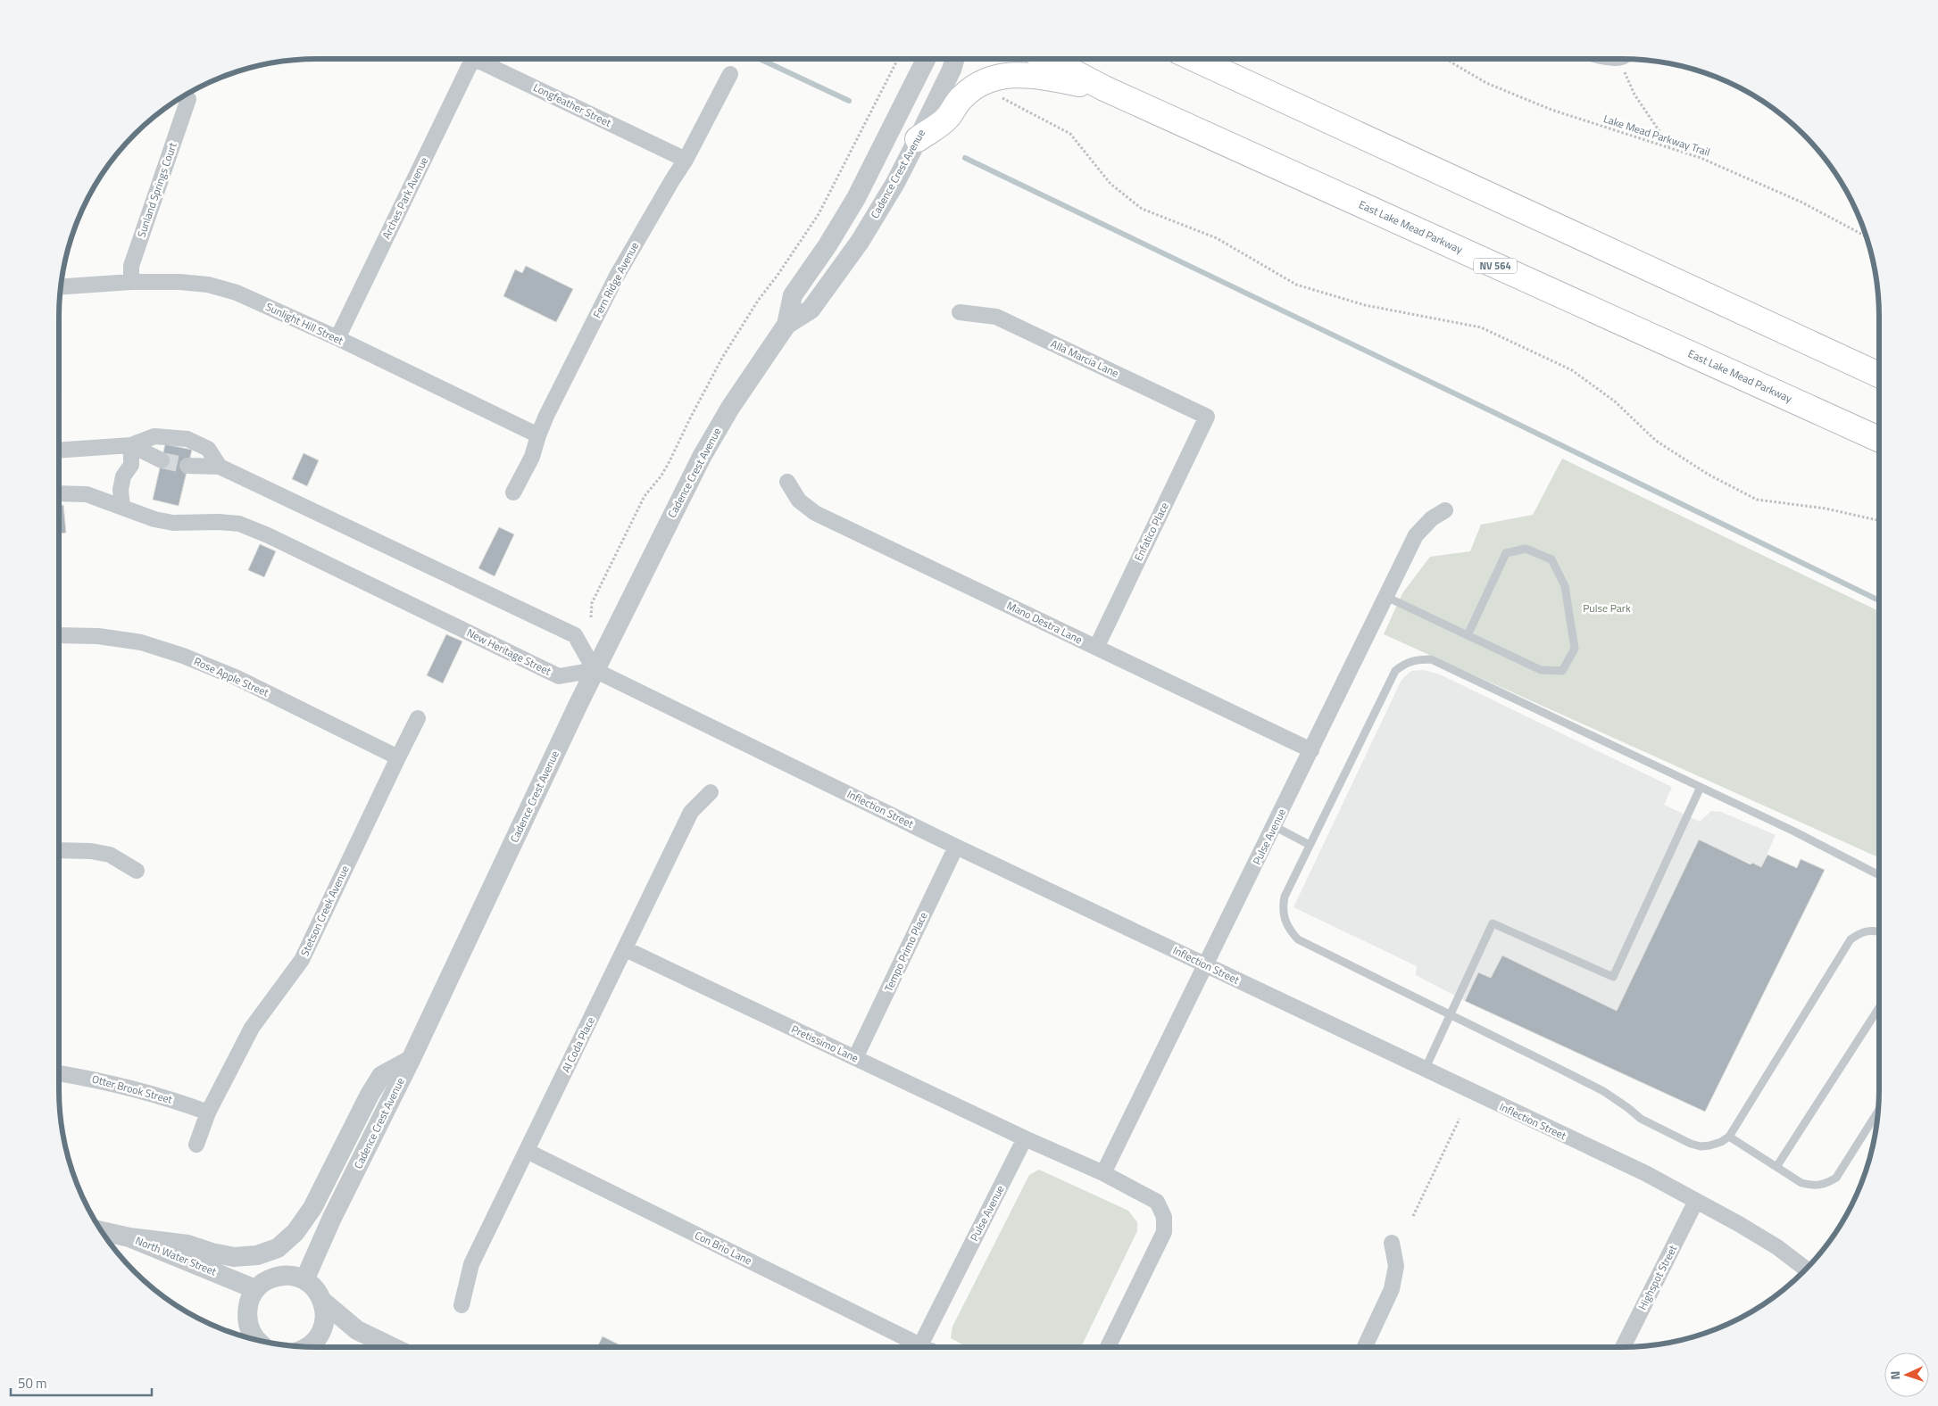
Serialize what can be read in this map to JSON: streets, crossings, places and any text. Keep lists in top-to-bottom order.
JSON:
{
  "streets": {
    "main road": ["East Lake Mead Parkway", "NV 564"],
    "street": [
      "Longfeather Street",
      "Cadence Crest Avenue",
      "Sunland Springs Court",
      "Arches Park Avenue",
      "Fern Ridge Avenue",
      "Sunlight Hill Street",
      "Alla Marcia Lane",
      "Enfatico Place",
      "Mano Destra Lane",
      "New Heritage Street",
      "Rose Apple Street",
      "Inflection Street",
      "Pulse Avenue",
      "Stetson Creek Avenue",
      "Tempo Primo Place",
      "Pretissimo Lane",
      "Al Coda Place",
      "Otter Brook Street",
      "Con Brio Lane",
      "North Water Street",
      "Highspot Street"
    ],
    "path": ["Lake Mead Parkway Trail"]
  },
  "crossings": [
    ["Longfeather Street", "Fern Ridge Avenue"],
    ["Cadence Crest Avenue", "New Heritage Street"],
    ["Cadence Crest Avenue", "Inflection Street"],
    ["Sunland Springs Court", "Sunlight Hill Street"],
    ["Arches Park Avenue", "Sunlight Hill Street"],
    ["Fern Ridge Avenue", "Sunlight Hill Street"],
    ["Alla Marcia Lane", "Enfatico Place"],
    ["Enfatico Place", "Mano Destra Lane"],
    ["Mano Destra Lane", "Pulse Avenue"],
    ["New Heritage Street", "Inflection Street"],
    ["Rose Apple Street", "Stetson Creek Avenue"],
    ["Inflection Street", "Pulse Avenue"],
    ["Inflection Street", "Tempo Primo Place"],
    ["Inflection Street", "Highspot Street"],
    ["Pulse Avenue", "Pretissimo Lane"],
    ["Pulse Avenue", "Con Brio Lane"],
    ["Stetson Creek Avenue", "Otter Brook Street"],
    ["Tempo Primo Place", "Pretissimo Lane"],
    ["Pretissimo Lane", "Al Coda Place"],
    ["Al Coda Place", "Con Brio Lane"]
  ],
  "parks": ["Pulse Park"],
  "scale_bar": "50 m",
  "north": "left"
}
